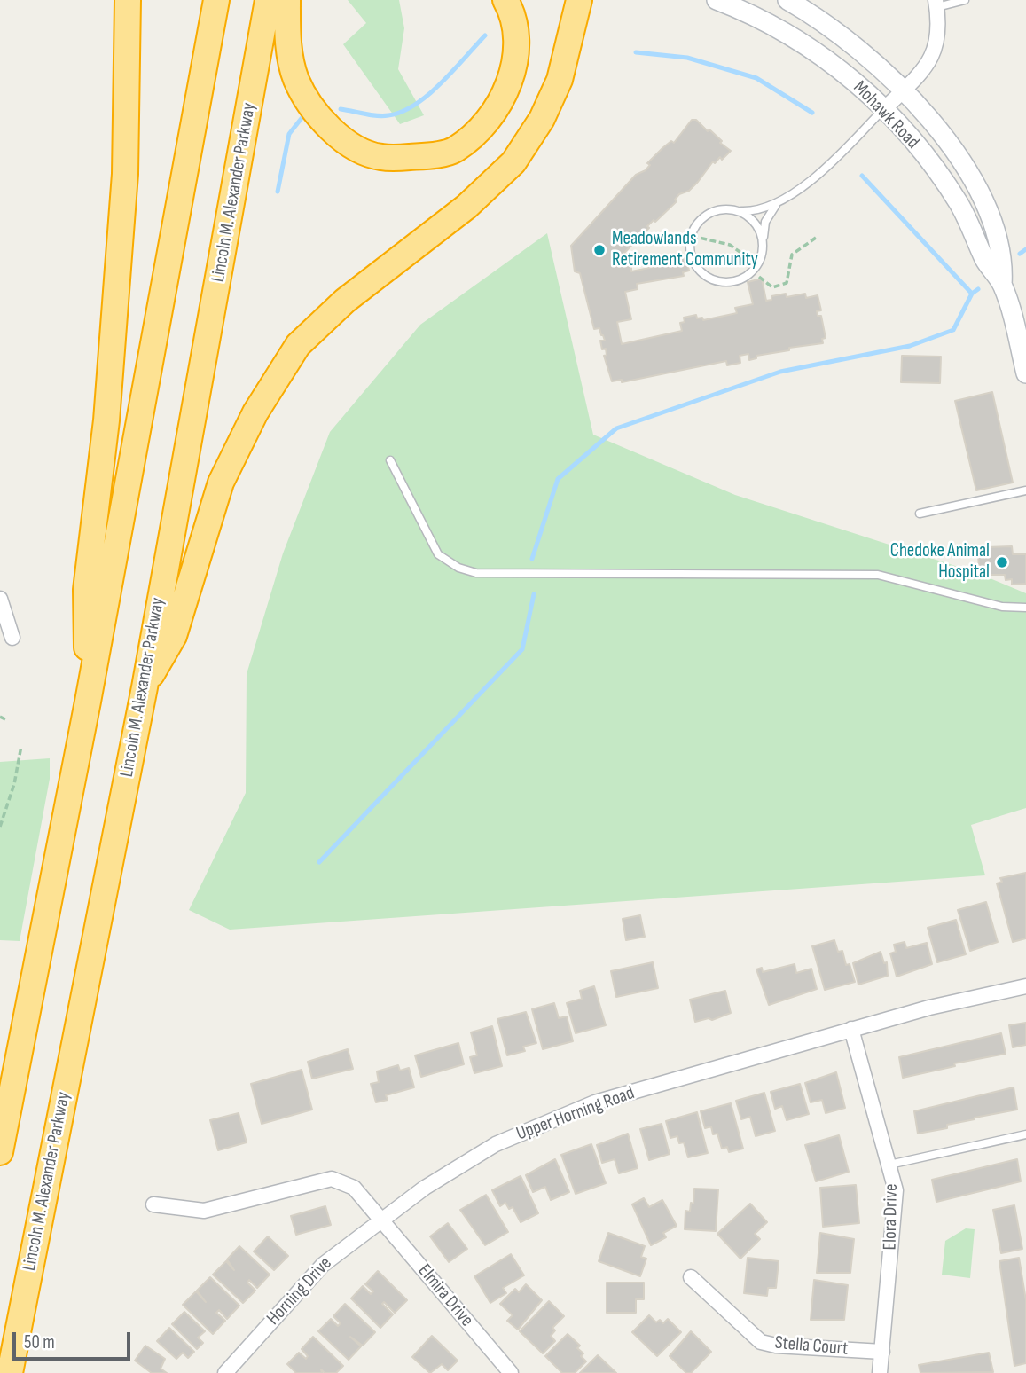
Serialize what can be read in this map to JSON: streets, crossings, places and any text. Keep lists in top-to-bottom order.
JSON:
{
  "streets": {
    "highway": ["Lincoln M. Alexander Parkway"],
    "main road": ["Mohawk Road"],
    "street": [
      "Upper Horning Road",
      "Elora Drive",
      "Horning Drive",
      "Elmira Drive",
      "Stella Court"
    ]
  },
  "crossings": [
    ["Upper Horning Road", "Elora Drive"],
    ["Upper Horning Road", "Horning Drive"],
    ["Upper Horning Road", "Elmira Drive"],
    ["Elora Drive", "Stella Court"],
    ["Horning Drive", "Elmira Drive"]
  ],
  "places": ["Meadowlands Retirement Community", "Chedoke Animal Hospital"],
  "scale_bar": "50 m"
}
